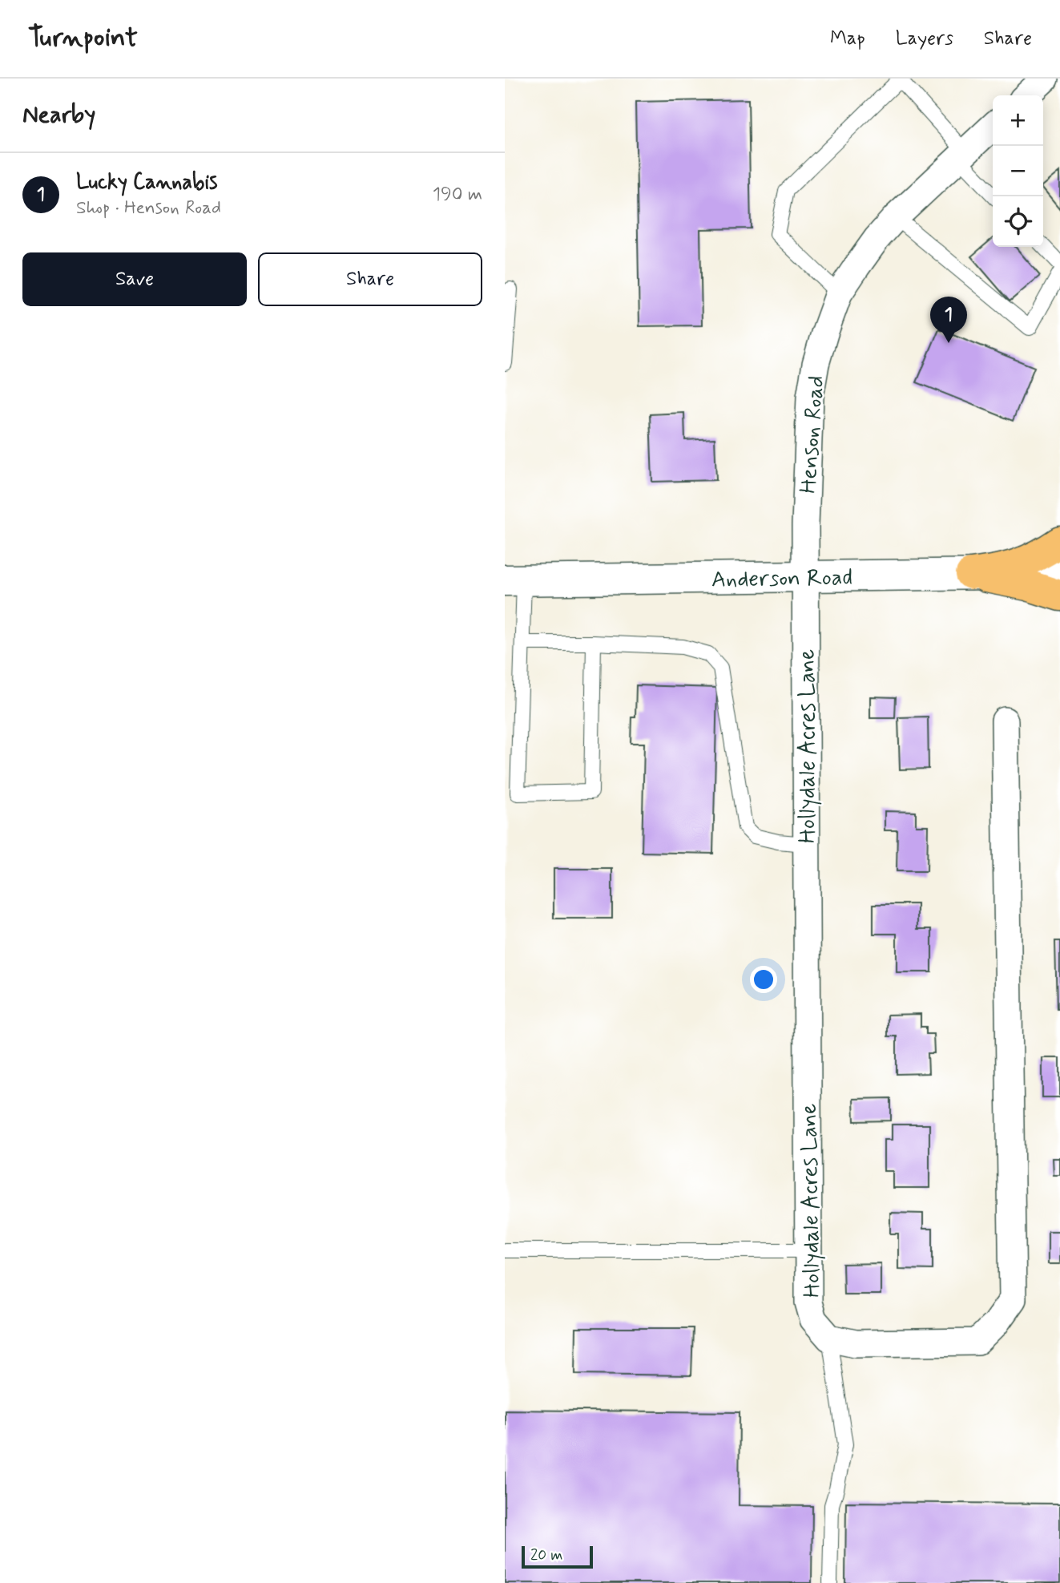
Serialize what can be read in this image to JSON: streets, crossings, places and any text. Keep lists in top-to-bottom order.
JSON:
{
  "streets": {
    "street": ["Henson Road", "Anderson Road", "Hollydale Acres Lane"]
  },
  "crossings": [
    ["Henson Road", "Anderson Road"],
    ["Henson Road", "Hollydale Acres Lane"],
    ["Anderson Road", "Hollydale Acres Lane"]
  ],
  "scale_bar": "20 m",
  "page": {
    "header": "Turnpoint",
    "nav": ["Map", "Layers", "Share"],
    "heading": "Nearby",
    "map_buttons": ["+", "−"],
    "list": [
      {
        "mark": "1",
        "name": "Lucky Cannabis",
        "note": "Shop · Henson Road",
        "value": "190 m"
      }
    ],
    "buttons": ["Save", "Share"],
    "pins": "1",
    "scale": "20 m"
  }
}
